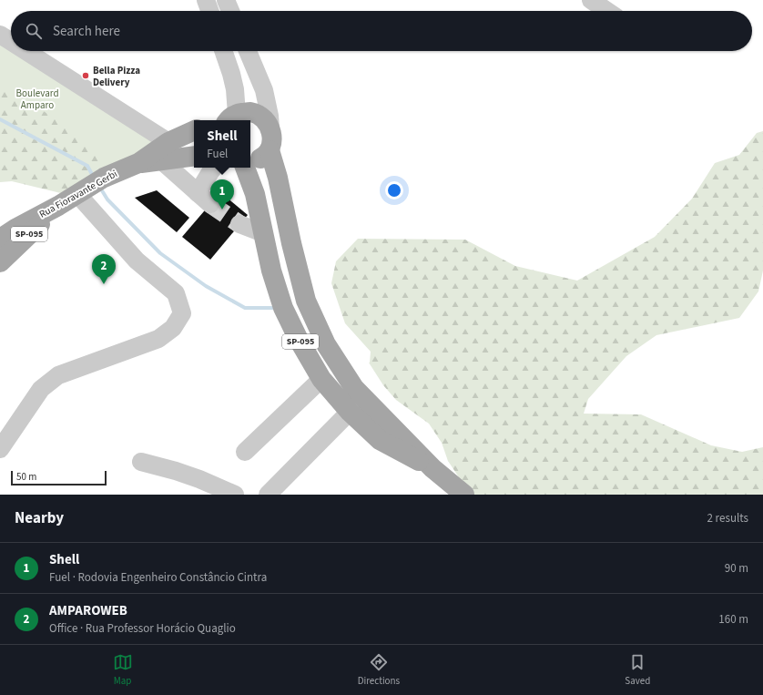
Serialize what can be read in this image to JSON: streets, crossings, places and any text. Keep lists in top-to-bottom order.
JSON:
{
  "streets": {
    "main road": ["Rua Fioravante Gerbi", "SP-095"]
  },
  "crossings": [
    ["Rua Fioravante Gerbi", "SP-095"]
  ],
  "parks": ["Boulevard Amparo"],
  "places": ["Bella Pizza Delivery"],
  "scale_bar": "50 m",
  "page": {
    "search": "Search here",
    "popup": ["Shell", "Fuel"],
    "pins": ["1", "2"],
    "scale": "50 m",
    "heading": ["Nearby", "2 results"],
    "list": [
      {
        "mark": "1",
        "name": "Shell",
        "note": "Fuel · Rodovia Engenheiro Constâncio Cintra",
        "value": "90 m"
      },
      {
        "mark": "2",
        "name": "AMPAROWEB",
        "note": "Office · Rua Professor Horácio Quaglio",
        "value": "160 m"
      }
    ],
    "nav": ["Map", "Directions", "Saved"]
  }
}
